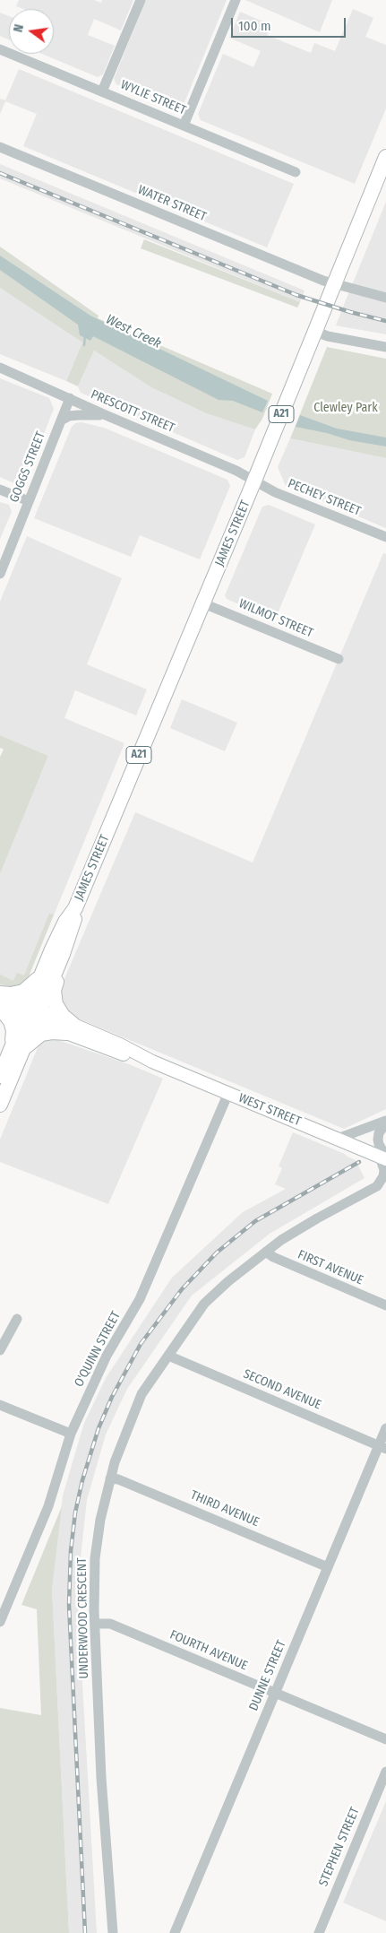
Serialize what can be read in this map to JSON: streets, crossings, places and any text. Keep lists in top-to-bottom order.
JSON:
{
  "streets": {
    "highway": ["A21", "JAMES STREET"],
    "main road": ["WEST STREET"],
    "street": [
      "WYLIE STREET",
      "WATER STREET",
      "PRESCOTT STREET",
      "GOGGS STREET",
      "PECHEY STREET",
      "WILMOT STREET",
      "FIRST AVENUE",
      "O'QUINN STREET",
      "SECOND AVENUE",
      "THIRD AVENUE",
      "UNDERWOOD CRESCENT",
      "FOURTH AVENUE",
      "DUNNE STREET",
      "STEPHEN STREET"
    ]
  },
  "crossings": [
    ["WATER STREET", "JAMES STREET"],
    ["PRESCOTT STREET", "GOGGS STREET"],
    ["PRESCOTT STREET", "PECHEY STREET"],
    ["PRESCOTT STREET", "JAMES STREET"],
    ["PECHEY STREET", "JAMES STREET"],
    ["JAMES STREET", "WILMOT STREET"],
    ["JAMES STREET", "WEST STREET"],
    ["WEST STREET", "O'QUINN STREET"],
    ["WEST STREET", "UNDERWOOD CRESCENT"],
    ["FIRST AVENUE", "UNDERWOOD CRESCENT"],
    ["SECOND AVENUE", "UNDERWOOD CRESCENT"],
    ["SECOND AVENUE", "DUNNE STREET"],
    ["THIRD AVENUE", "UNDERWOOD CRESCENT"],
    ["THIRD AVENUE", "DUNNE STREET"],
    ["UNDERWOOD CRESCENT", "FOURTH AVENUE"],
    ["FOURTH AVENUE", "DUNNE STREET"]
  ],
  "water": ["West Creek"],
  "parks": ["Clewley Park"],
  "scale_bar": "100 m",
  "north": "left"
}
